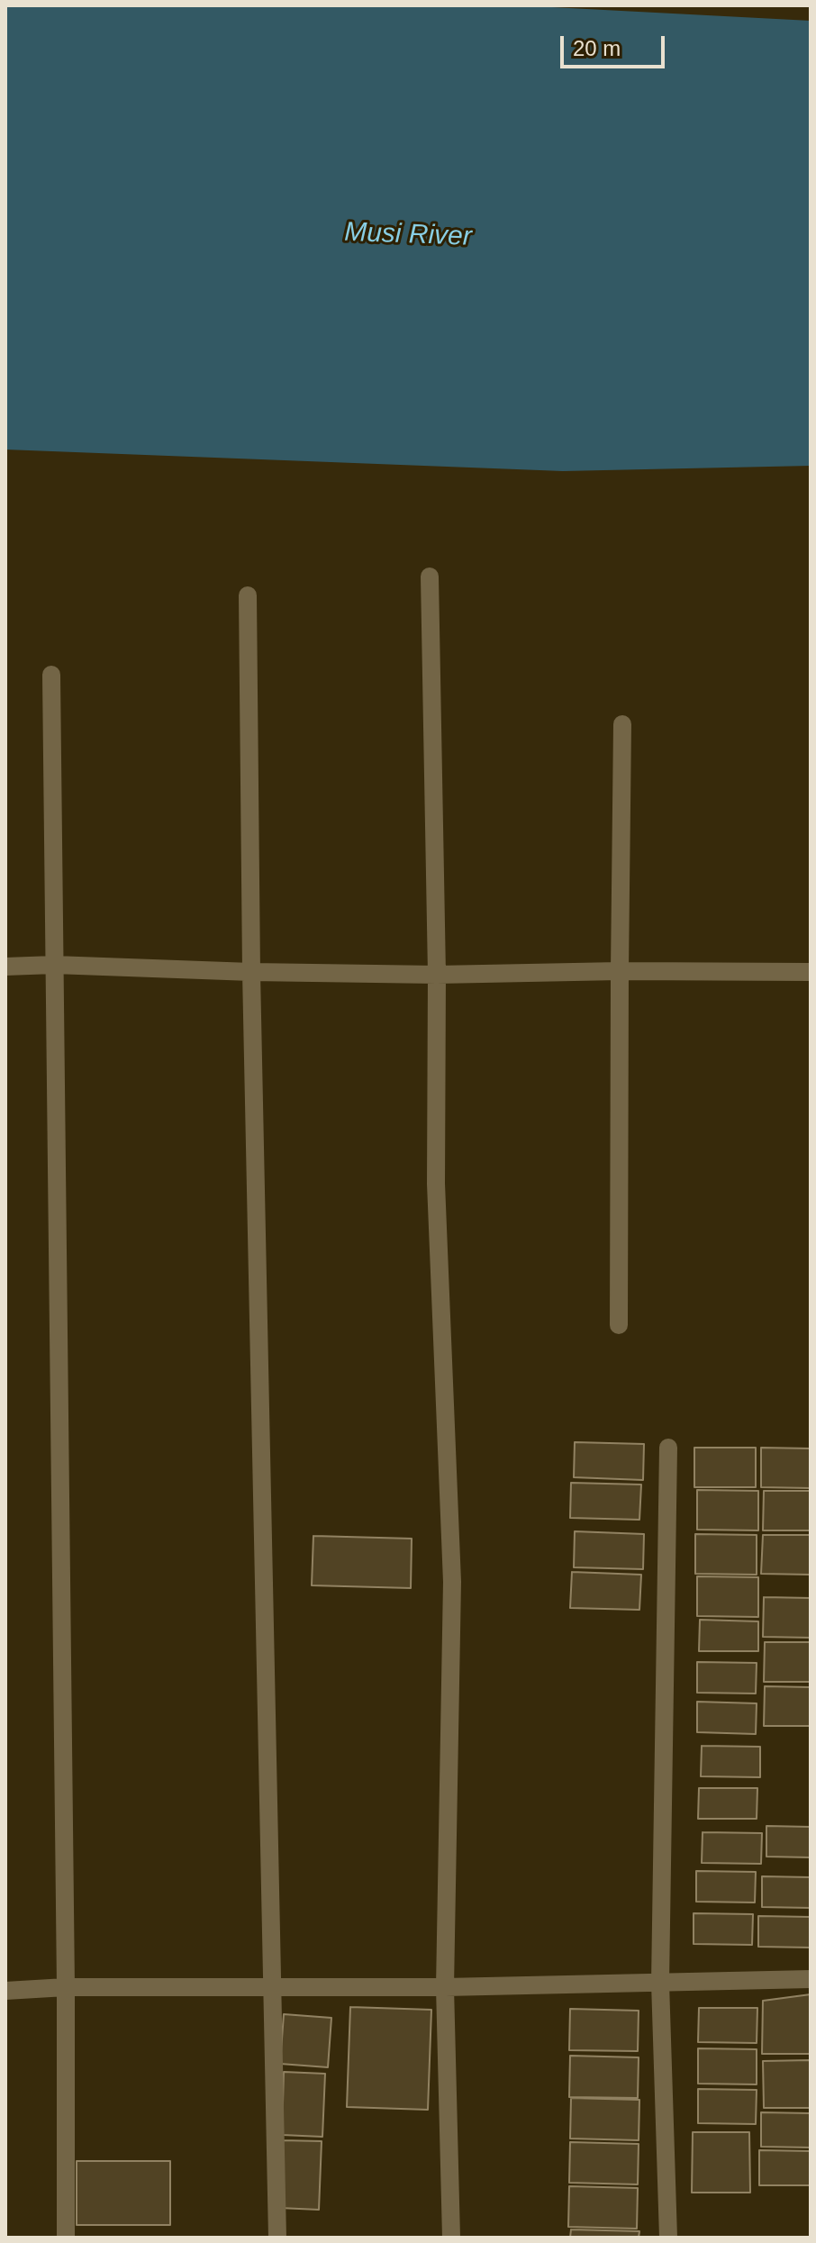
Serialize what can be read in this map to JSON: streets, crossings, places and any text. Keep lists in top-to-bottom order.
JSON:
{
  "water": ["Musi River"],
  "scale_bar": "20 m"
}
